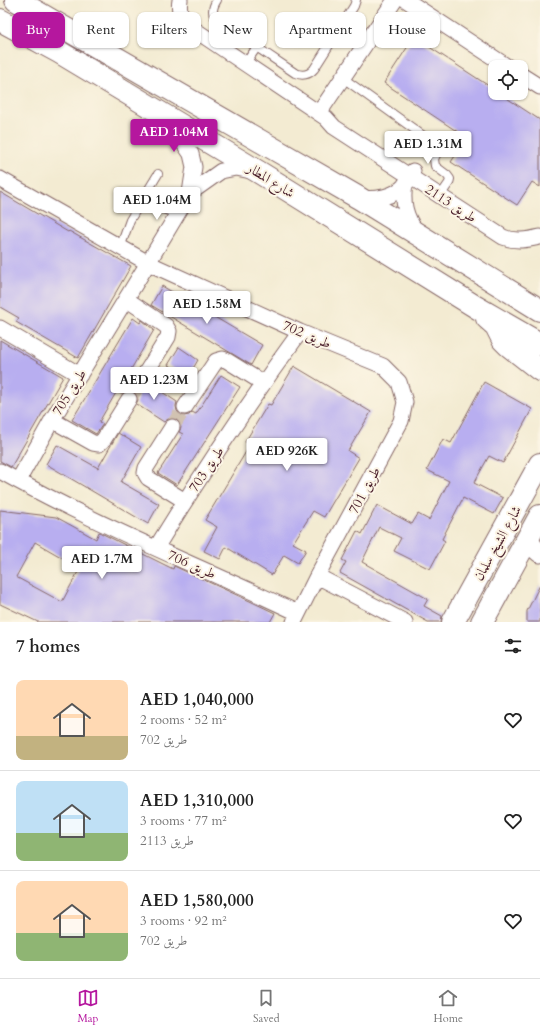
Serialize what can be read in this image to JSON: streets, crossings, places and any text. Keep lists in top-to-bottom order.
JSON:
{
  "streets": {
    "main road": ["شارع المطار", "شارع الشيخ سلمان"],
    "street": [
      "طريق 2113",
      "طريق 702",
      "طريق 705",
      "طريق 703",
      "طريق 701",
      "طريق 706"
    ]
  },
  "crossings": [
    ["شارع المطار", "طريق 2113"],
    ["طريق 702", "طريق 705"],
    ["طريق 702", "طريق 703"],
    ["طريق 702", "طريق 701"],
    ["طريق 705", "طريق 706"],
    ["طريق 703", "طريق 706"],
    ["طريق 701", "طريق 706"]
  ],
  "page": {
    "chip": [
      "Buy",
      "Rent",
      "Filters",
      "New",
      "Apartment",
      "House"
    ],
    "price": [
      "AED 1.04M",
      "AED 1.31M",
      "AED 1.04M",
      "AED 1.58M",
      "AED 1.23M",
      "AED 926K",
      "AED 1.7M"
    ],
    "heading": "7 homes",
    "list": [
      {
        "name": "AED 1,040,000",
        "note": "2 rooms · 52 m² · طريق 702"
      },
      {
        "name": "AED 1,310,000",
        "note": "3 rooms · 77 m² · طريق 2113"
      },
      {
        "name": "AED 1,580,000",
        "note": "3 rooms · 92 m² · طريق 702"
      }
    ],
    "tabs": ["Map", "Saved", "Home"]
  }
}
